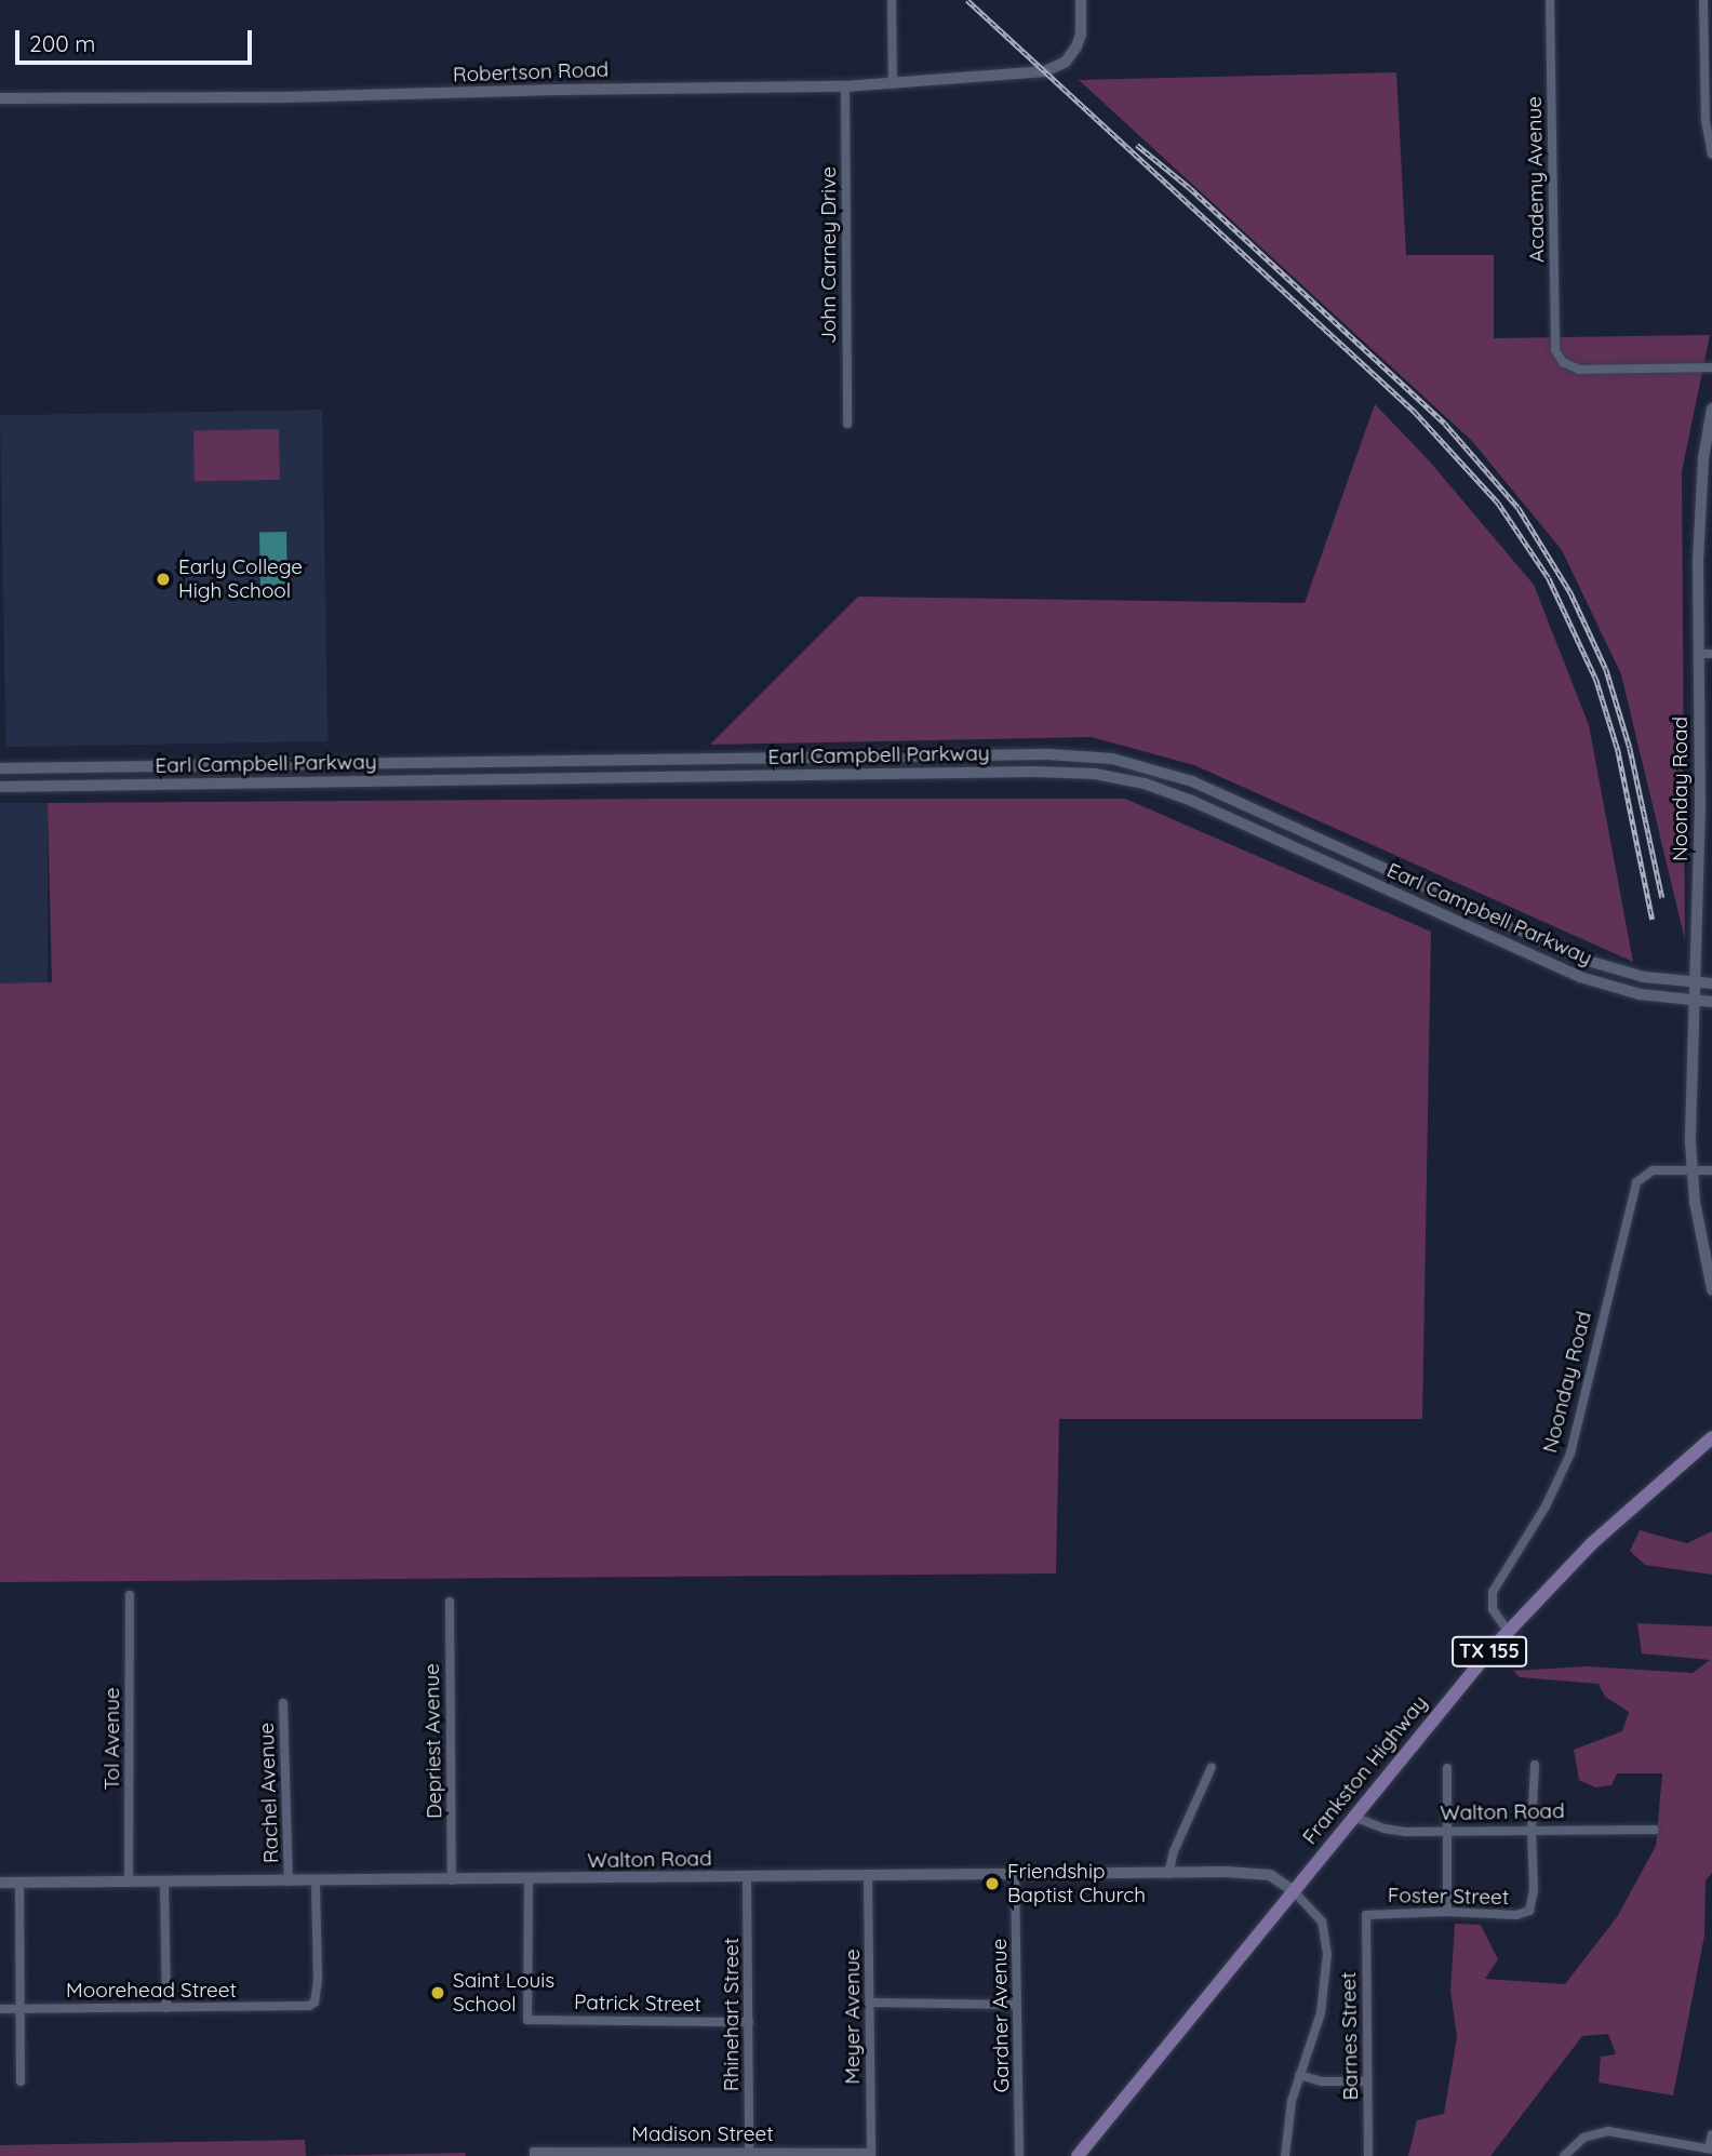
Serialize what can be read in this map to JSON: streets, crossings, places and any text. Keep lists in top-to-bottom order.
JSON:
{
  "streets": {
    "main road": ["Earl Campbell Parkway", "TX 155", "Frankston Highway"],
    "street": [
      "Robertson Road",
      "Academy Avenue",
      "John Carney Drive",
      "Noonday Road",
      "Tol Avenue",
      "Depriest Avenue",
      "Rachel Avenue",
      "Walton Road",
      "Foster Street",
      "Moorehead Street",
      "Patrick Street",
      "Rhinehart Street",
      "Gardner Avenue",
      "Meyer Avenue",
      "Barnes Street",
      "Madison Street"
    ]
  },
  "crossings": [
    ["Robertson Road", "John Carney Drive"],
    ["Earl Campbell Parkway", "Noonday Road"],
    ["Noonday Road", "Frankston Highway"],
    ["Tol Avenue", "Walton Road"],
    ["Depriest Avenue", "Walton Road"],
    ["Frankston Highway", "Walton Road"],
    ["Rachel Avenue", "Walton Road"],
    ["Walton Road", "Foster Street"],
    ["Walton Road", "Moorehead Street"],
    ["Walton Road", "Patrick Street"],
    ["Walton Road", "Rhinehart Street"],
    ["Walton Road", "Gardner Avenue"],
    ["Walton Road", "Meyer Avenue"],
    ["Foster Street", "Barnes Street"],
    ["Patrick Street", "Rhinehart Street"],
    ["Rhinehart Street", "Madison Street"],
    ["Meyer Avenue", "Madison Street"]
  ],
  "places": ["Early College High School", "Friendship Baptist Church", "Saint Louis School"],
  "scale_bar": "200 m"
}
